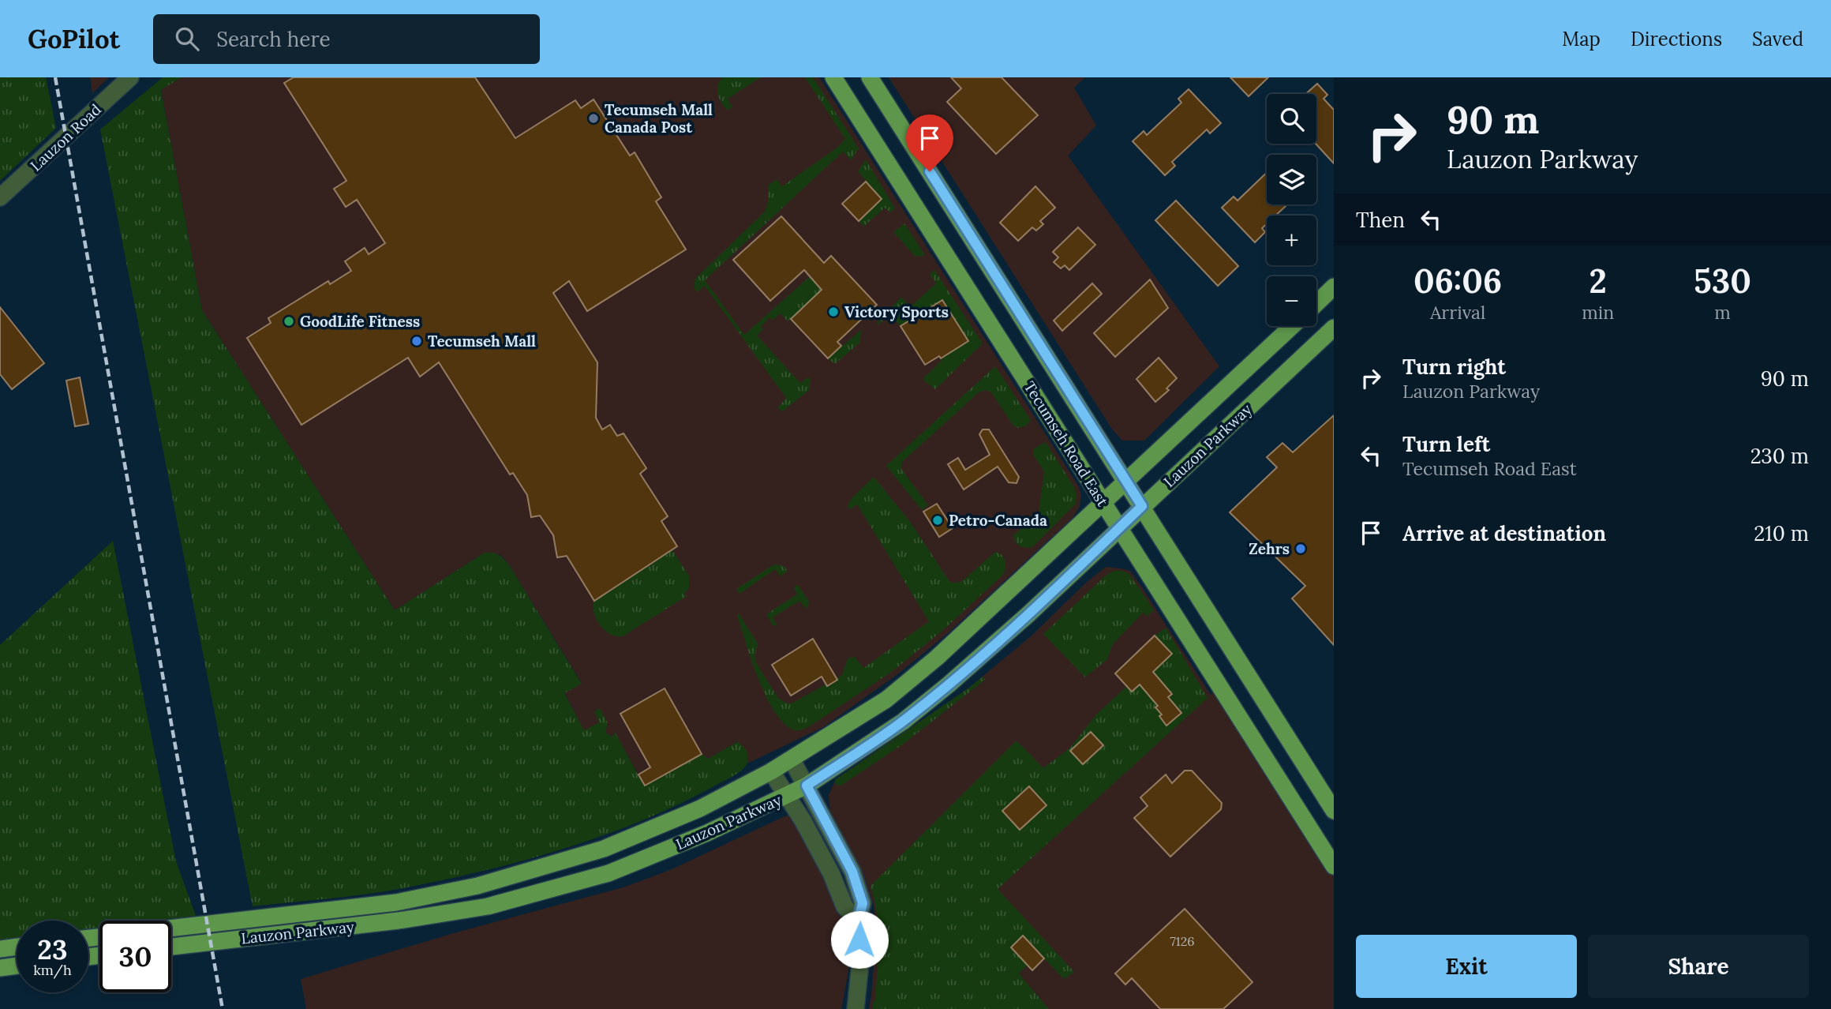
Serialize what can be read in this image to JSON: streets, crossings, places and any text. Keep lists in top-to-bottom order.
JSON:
{
  "streets": {
    "main road": ["Tecumseh Road East", "Lauzon Parkway"],
    "street": ["Lauzon Road"]
  },
  "crossings": [
    ["Tecumseh Road East", "Lauzon Parkway"]
  ],
  "places": [
    "Tecumseh Mall Canada Post",
    "Victory Sports",
    "GoodLife Fitness",
    "Tecumseh Mall",
    "Petro-Canada",
    "Zehrs"
  ],
  "house_numbers": ["7126"],
  "page": {
    "header": "GoPilot",
    "search": "Search here",
    "nav": ["Map", "Directions", "Saved"],
    "turn": ["90 m", "Lauzon Parkway"],
    "map_buttons": ["+", "−"],
    "then": "Then",
    "eta": [
      "06:06",
      "Arrival",
      "2",
      "min",
      "530",
      "m"
    ],
    "list": [
      {
        "name": "Turn right",
        "note": "Lauzon Parkway",
        "value": "90 m"
      },
      {
        "name": "Turn left",
        "note": "Tecumseh Road East",
        "value": "230 m"
      },
      {
        "name": "Arrive at destination",
        "value": "210 m"
      }
    ],
    "speed": "23 km/h",
    "limit": "30",
    "buttons": ["Exit", "Share"]
  }
}
